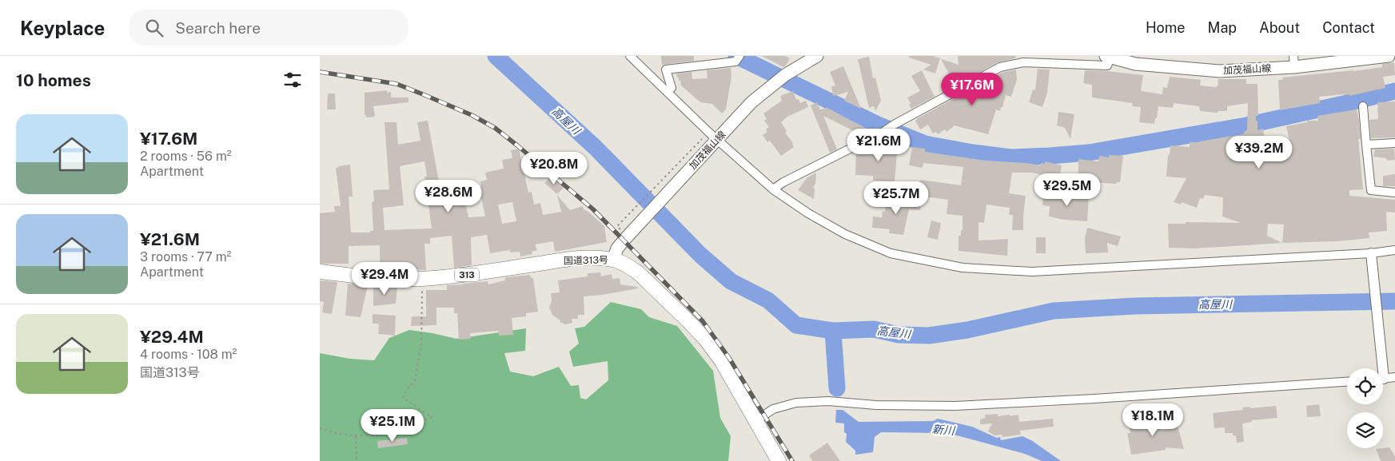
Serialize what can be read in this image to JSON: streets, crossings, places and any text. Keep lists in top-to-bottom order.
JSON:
{
  "streets": {
    "highway": ["国道313号", "313"],
    "main road": ["加茂福山線"]
  },
  "crossings": [
    ["加茂福山線", "国道313号"]
  ],
  "water": ["高屋川", "新川"],
  "page": {
    "header": "Keyplace",
    "search": "Search here",
    "nav": [
      "Home",
      "Map",
      "About",
      "Contact"
    ],
    "heading": "10 homes",
    "price": [
      "¥17.6M",
      "¥21.6M",
      "¥39.2M",
      "¥20.8M",
      "¥29.5M",
      "¥28.6M",
      "¥25.7M",
      "¥29.4M",
      "¥18.1M",
      "¥25.1M"
    ],
    "list": [
      {
        "name": "¥17.6M",
        "note": "2 rooms · 56 m² · Apartment"
      },
      {
        "name": "¥21.6M",
        "note": "3 rooms · 77 m² · Apartment"
      },
      {
        "name": "¥29.4M",
        "note": "4 rooms · 108 m² · 国道313号"
      }
    ]
  }
}
